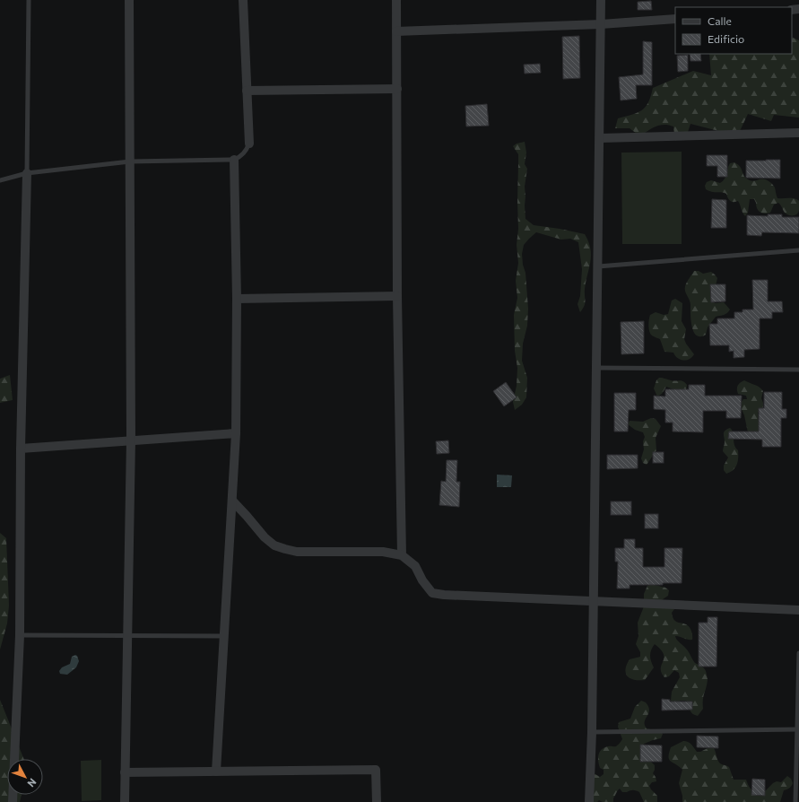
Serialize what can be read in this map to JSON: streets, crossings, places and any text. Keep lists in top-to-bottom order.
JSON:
{
  "legend": ["Calle", "Edificio"],
  "north": "bottom right"
}
